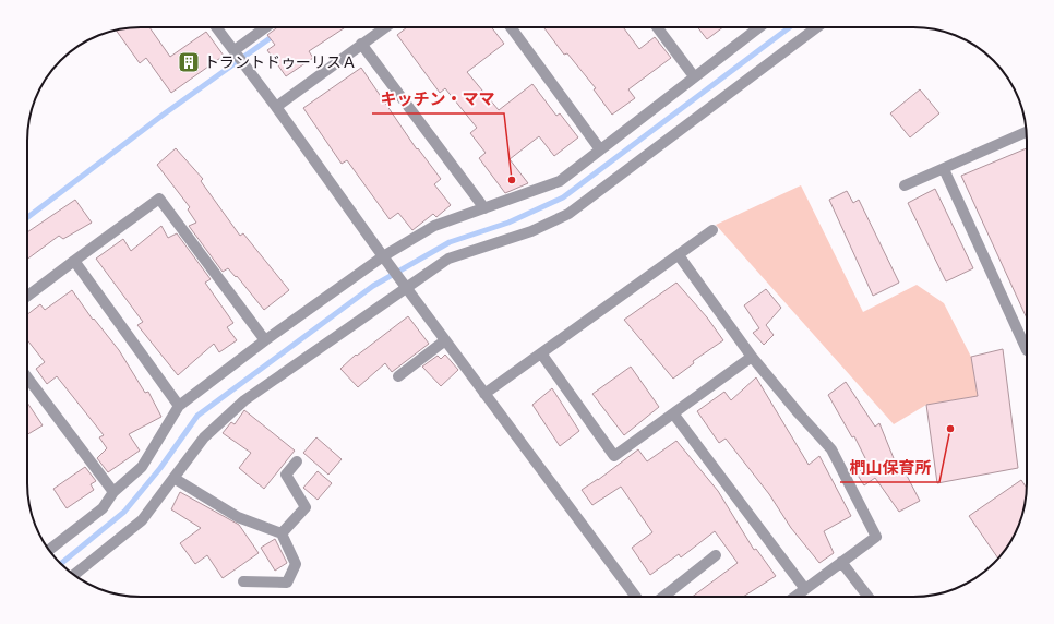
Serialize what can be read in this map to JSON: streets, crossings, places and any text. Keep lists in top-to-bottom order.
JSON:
{
  "places": {
    "building": ["トラントドゥーリスＡ"],
    "other": ["キッチン・ママ", "椚山保育所"]
  }
}
